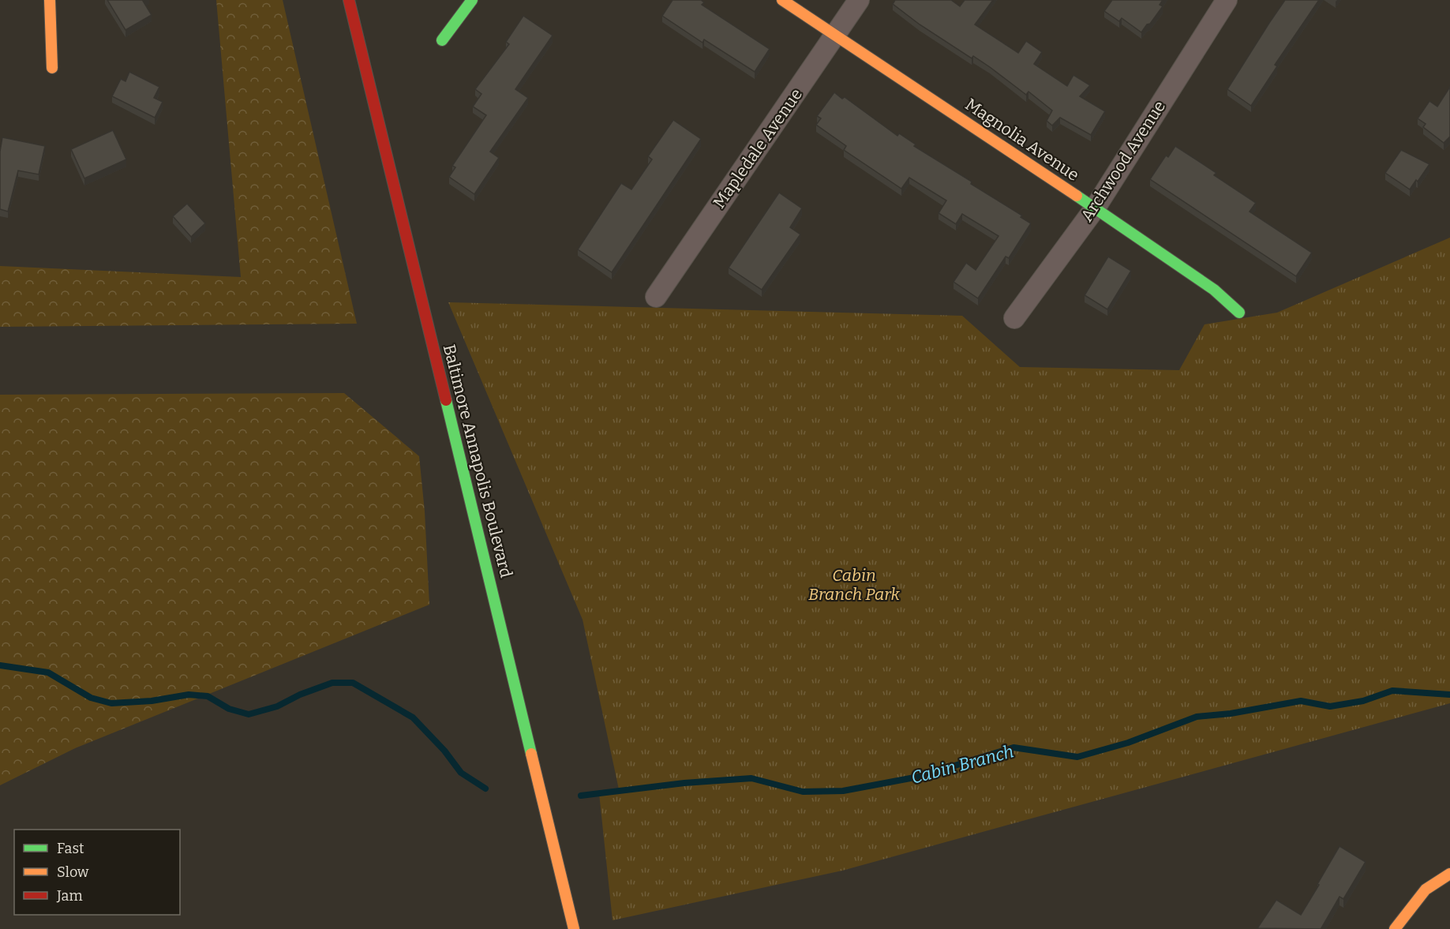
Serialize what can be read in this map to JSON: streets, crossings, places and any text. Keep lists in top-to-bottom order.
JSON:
{
  "streets": {
    "main road": ["Magnolia Avenue", "Baltimore Annapolis Boulevard"],
    "street": ["Mapledale Avenue", "Archwood Avenue"]
  },
  "crossings": [
    ["Magnolia Avenue", "Mapledale Avenue"],
    ["Magnolia Avenue", "Archwood Avenue"]
  ],
  "water": ["Cabin Branch"],
  "parks": ["Cabin Branch Park"],
  "legend": ["Fast", "Slow", "Jam"]
}
